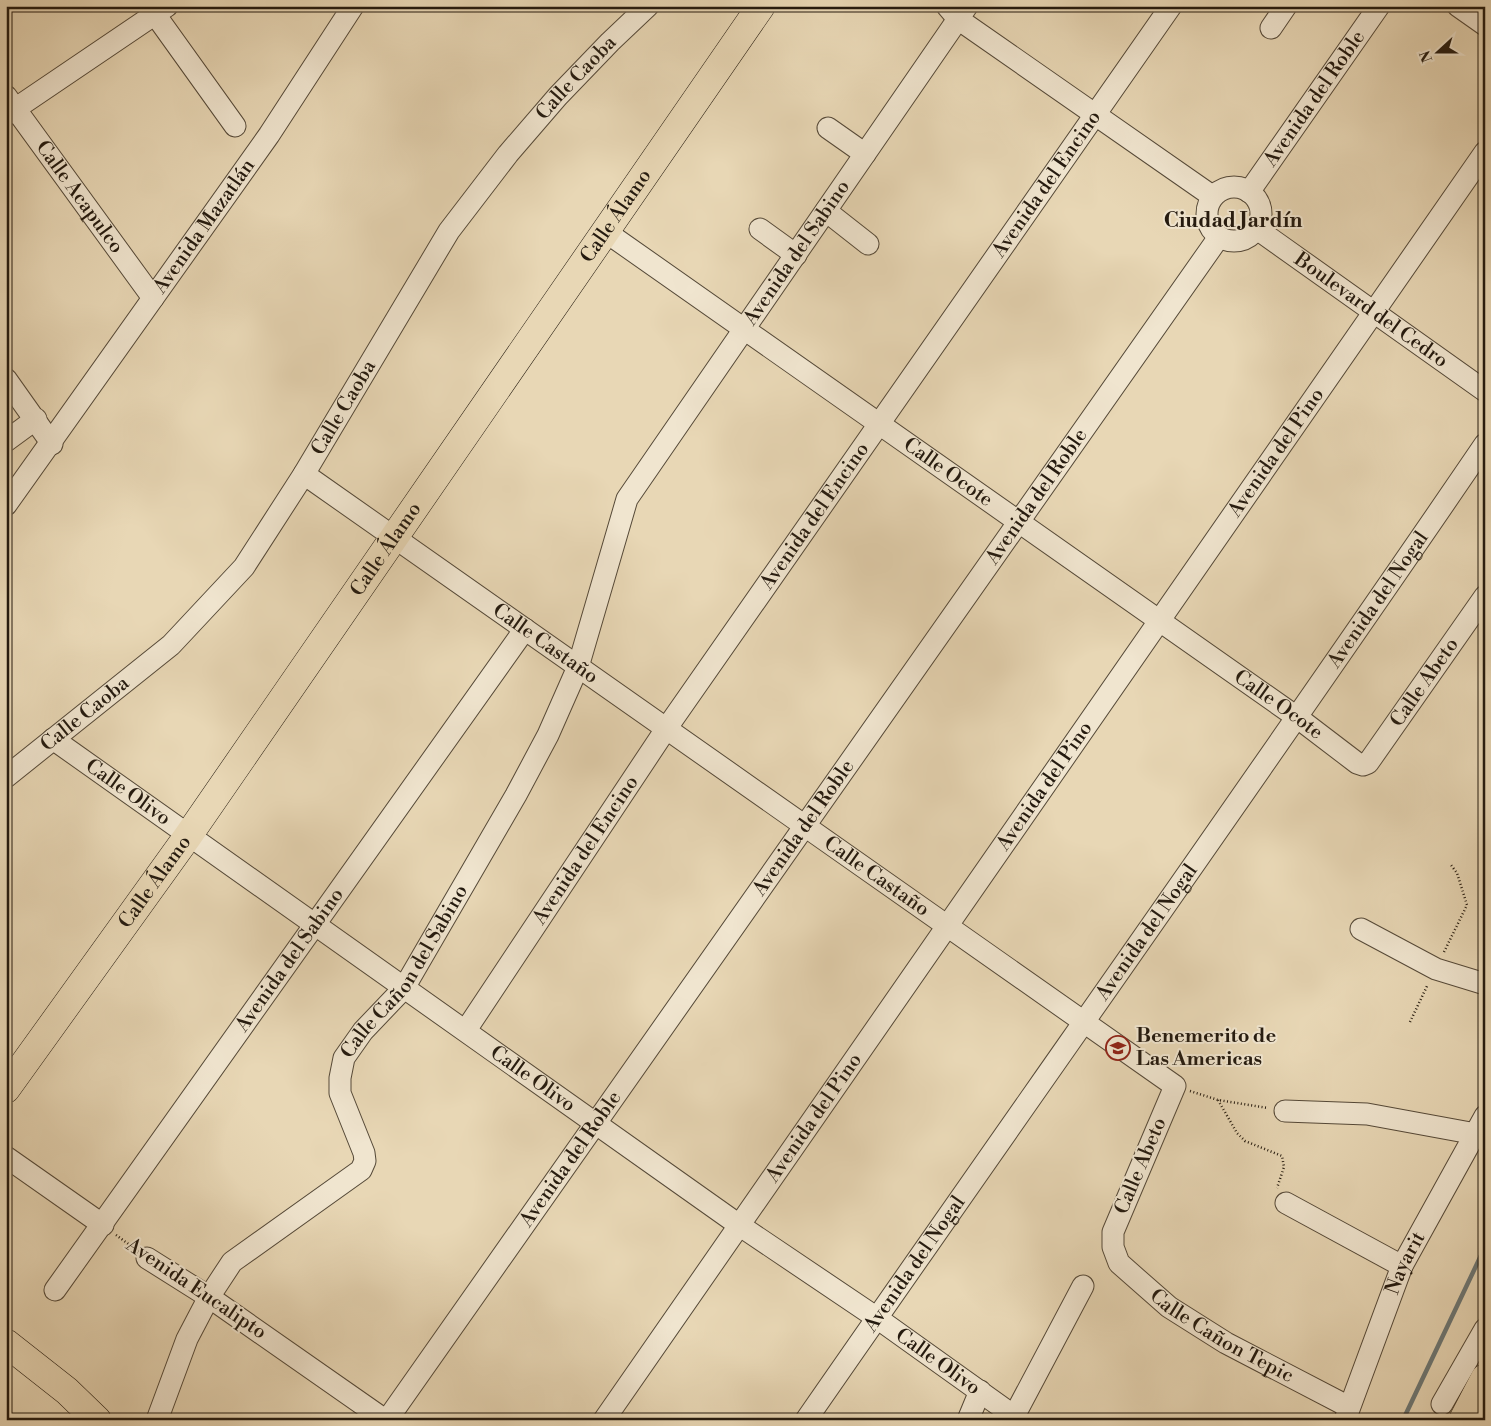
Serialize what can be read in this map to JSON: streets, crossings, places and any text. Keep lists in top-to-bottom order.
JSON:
{
  "streets": {
    "main road": ["Calle Álamo"],
    "street": [
      "Calle Caoba",
      "Avenida del Roble",
      "Avenida del Encino",
      "Calle Acapulco",
      "Avenida Mazatlán",
      "Avenida del Sabino",
      "Boulevard del Cedro",
      "Avenida del Pino",
      "Calle Ocote",
      "Avenida del Nogal",
      "Calle Castaño",
      "Calle Abeto",
      "Calle Olivo",
      "Calle Cañon del Sabino",
      "Nayarit",
      "Avenida Eucalipto",
      "Calle Cañon Tepic"
    ]
  },
  "crossings": [
    ["Calle Caoba", "Calle Castaño"],
    ["Calle Caoba", "Calle Olivo"],
    ["Avenida del Roble", "Boulevard del Cedro"],
    ["Avenida del Roble", "Calle Ocote"],
    ["Avenida del Roble", "Calle Castaño"],
    ["Avenida del Roble", "Calle Olivo"],
    ["Avenida del Roble", "Avenida Eucalipto"],
    ["Avenida del Encino", "Calle Ocote"],
    ["Avenida del Encino", "Calle Castaño"],
    ["Avenida del Encino", "Calle Olivo"],
    ["Calle Acapulco", "Avenida Mazatlán"],
    ["Calle Álamo", "Calle Ocote"],
    ["Calle Álamo", "Calle Castaño"],
    ["Calle Álamo", "Calle Olivo"],
    ["Avenida del Sabino", "Calle Ocote"],
    ["Avenida del Sabino", "Calle Castaño"],
    ["Avenida del Sabino", "Calle Olivo"],
    ["Avenida del Sabino", "Calle Cañon del Sabino"],
    ["Avenida del Sabino", "Avenida Eucalipto"],
    ["Boulevard del Cedro", "Avenida del Pino"],
    ["Avenida del Pino", "Calle Ocote"],
    ["Avenida del Pino", "Calle Castaño"],
    ["Avenida del Pino", "Calle Olivo"],
    ["Calle Ocote", "Avenida del Nogal"],
    ["Calle Ocote", "Calle Abeto"],
    ["Avenida del Nogal", "Calle Castaño"],
    ["Avenida del Nogal", "Calle Olivo"],
    ["Calle Castaño", "Calle Abeto"],
    ["Calle Castaño", "Calle Cañon del Sabino"],
    ["Calle Abeto", "Calle Cañon Tepic"],
    ["Calle Olivo", "Calle Cañon del Sabino"],
    ["Calle Cañon del Sabino", "Avenida Eucalipto"],
    ["Nayarit", "Calle Cañon Tepic"]
  ],
  "districts": ["Ciudad Jardín"],
  "places": {
    "school or university": ["Benemerito de Las Americas"]
  },
  "north": "left"
}
